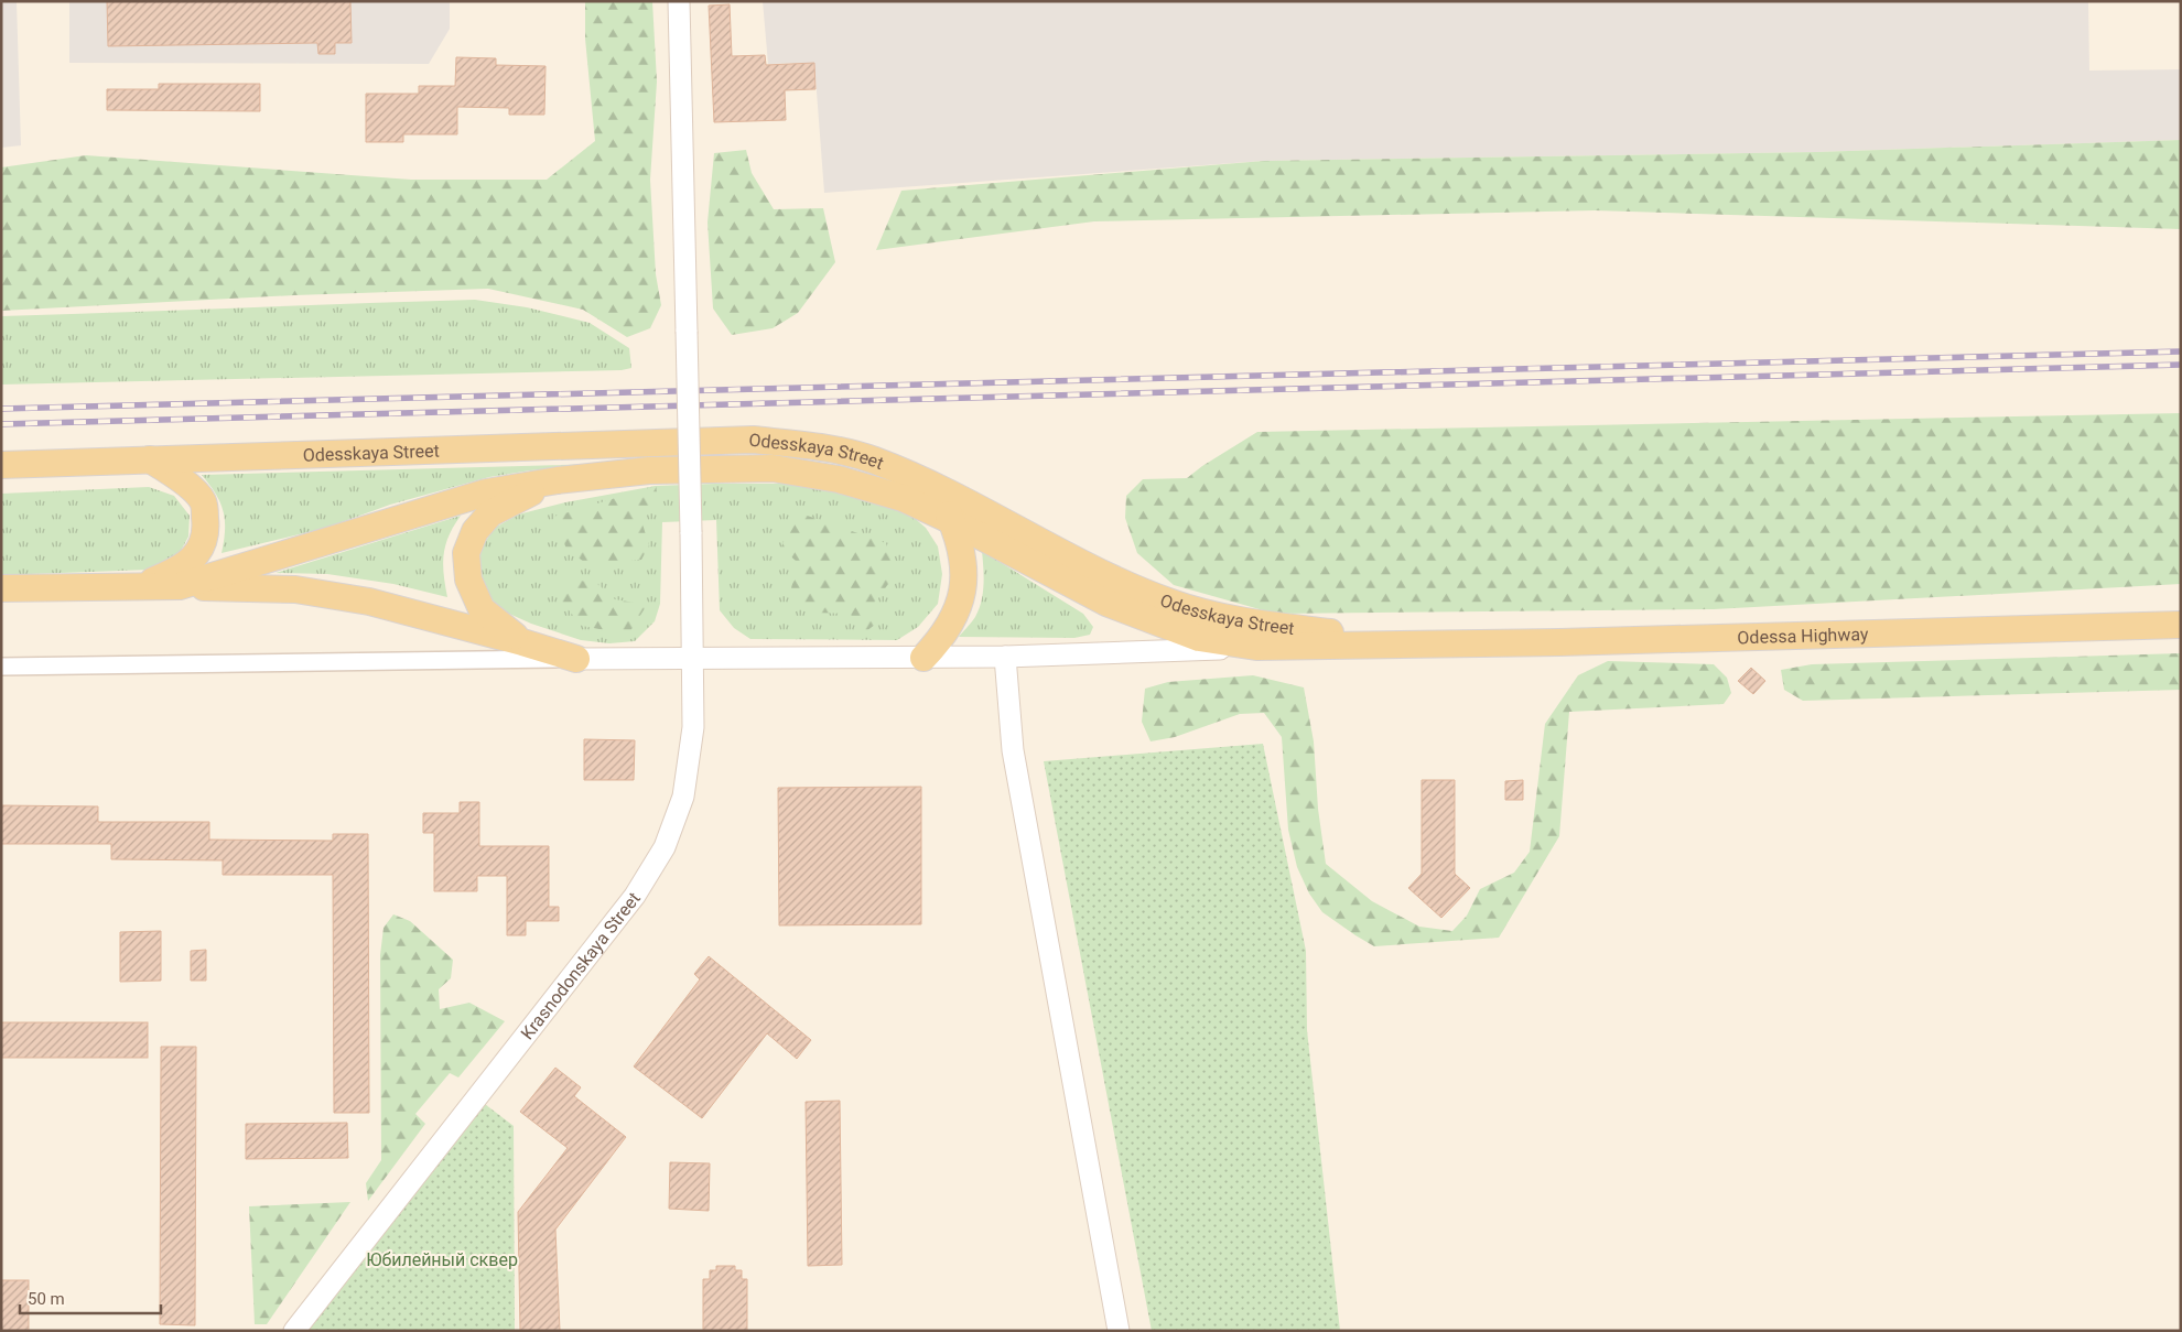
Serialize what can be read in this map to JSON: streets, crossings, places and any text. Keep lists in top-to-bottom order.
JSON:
{
  "streets": {
    "main road": ["Odesskaya Street", "Odessa Highway"],
    "street": ["Krasnodonskaya Street"]
  },
  "crossings": [
    ["Odesskaya Street", "Odessa Highway"],
    ["Odesskaya Street", "Krasnodonskaya Street"]
  ],
  "parks": ["Юбилейный сквер"],
  "scale_bar": "50 m"
}
